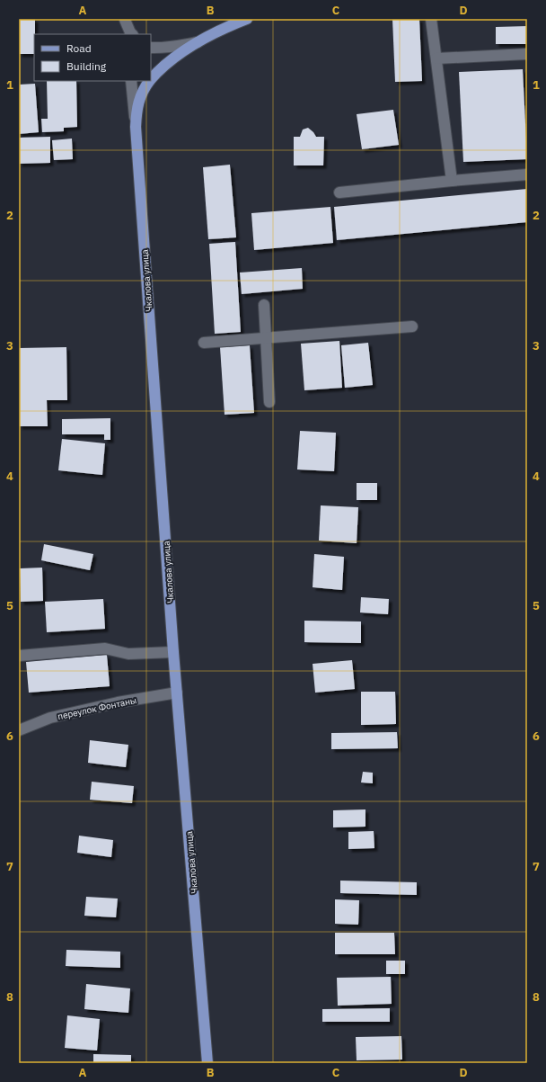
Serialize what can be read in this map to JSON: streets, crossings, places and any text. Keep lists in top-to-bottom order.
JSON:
{
  "streets": {
    "main road": ["Чкалова улица"],
    "street": ["переулок Фонтаны"]
  },
  "crossings": [
    ["Чкалова улица", "переулок Фонтаны"]
  ],
  "legend": ["Road", "Building"],
  "grid": {
    "columns": [
      "A",
      "B",
      "C",
      "D"
    ],
    "rows": [
      "1",
      "2",
      "3",
      "4",
      "5",
      "6",
      "7",
      "8"
    ]
  }
}
